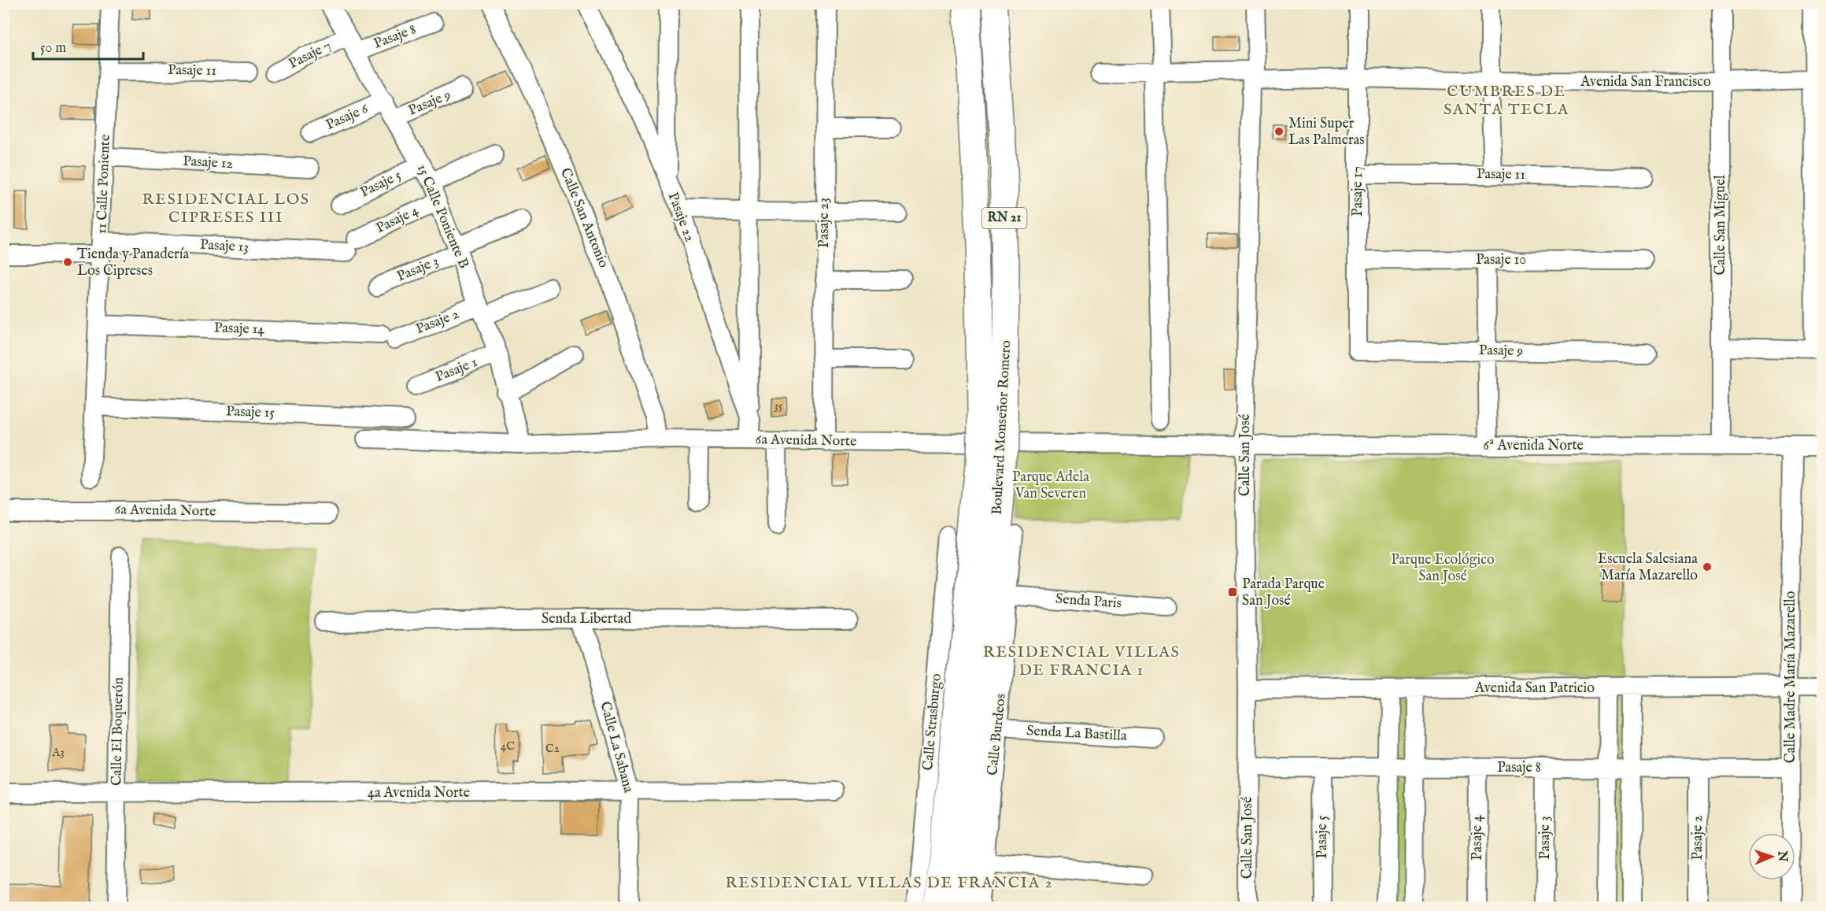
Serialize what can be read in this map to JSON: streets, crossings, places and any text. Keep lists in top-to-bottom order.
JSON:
{
  "streets": {
    "highway": ["RN 21", "Boulevard Monseñor Romero"],
    "street": [
      "Pasaje 8",
      "Pasaje 7",
      "Pasaje 11",
      "Avenida San Francisco",
      "Pasaje 9",
      "Pasaje 6",
      "Pasaje 12",
      "11 Calle Poniente",
      "Pasaje 5",
      "Pasaje 17",
      "15 Calle Poniente B",
      "Pasaje 22",
      "Calle San Antonio",
      "Pasaje 4",
      "Pasaje 23",
      "Calle San Miguel",
      "Pasaje 13",
      "Pasaje 10",
      "Pasaje 3",
      "Pasaje 2",
      "Pasaje 14",
      "Pasaje 1",
      "Pasaje 15",
      "6a Avenida Norte",
      "6ª Avenida Norte",
      "Calle San José",
      "Senda Paris",
      "Senda Libertad",
      "Calle Madre María Mazarello",
      "Avenida San Patricio",
      "Calle Strasburgo",
      "Calle El Boquerón",
      "Senda La Bastilla",
      "Calle Burdeos",
      "Calle La Sabana",
      "4a Avenida Norte"
    ]
  },
  "crossings": [
    ["Pasaje 8", "Pasaje 5"],
    ["Pasaje 8", "15 Calle Poniente B"],
    ["Pasaje 8", "Pasaje 4"],
    ["Pasaje 8", "Pasaje 3"],
    ["Pasaje 8", "Pasaje 2"],
    ["Pasaje 8", "Calle San José"],
    ["Pasaje 8", "Calle Madre María Mazarello"],
    ["Pasaje 7", "15 Calle Poniente B"],
    ["Pasaje 11", "11 Calle Poniente"],
    ["Pasaje 11", "Pasaje 17"],
    ["Avenida San Francisco", "Pasaje 17"],
    ["Avenida San Francisco", "Calle San Miguel"],
    ["Avenida San Francisco", "Calle San José"],
    ["Pasaje 9", "Pasaje 17"],
    ["Pasaje 9", "15 Calle Poniente B"],
    ["Pasaje 6", "15 Calle Poniente B"],
    ["Pasaje 12", "11 Calle Poniente"],
    ["11 Calle Poniente", "Pasaje 13"],
    ["11 Calle Poniente", "Pasaje 14"],
    ["11 Calle Poniente", "Pasaje 15"],
    ["Pasaje 5", "15 Calle Poniente B"],
    ["Pasaje 17", "Pasaje 10"],
    ["15 Calle Poniente B", "Pasaje 4"],
    ["15 Calle Poniente B", "Pasaje 3"],
    ["15 Calle Poniente B", "Pasaje 2"],
    ["15 Calle Poniente B", "Pasaje 1"],
    ["15 Calle Poniente B", "6a Avenida Norte"],
    ["Pasaje 22", "6a Avenida Norte"],
    ["Calle San Antonio", "6a Avenida Norte"],
    ["Pasaje 4", "Pasaje 13"],
    ["Pasaje 23", "6a Avenida Norte"],
    ["Calle San Miguel", "6ª Avenida Norte"],
    ["Pasaje 2", "Pasaje 14"],
    ["6a Avenida Norte", "6ª Avenida Norte"],
    ["6a Avenida Norte", "Calle San José"],
    ["6ª Avenida Norte", "Calle San José"],
    ["6ª Avenida Norte", "Calle Madre María Mazarello"],
    ["Calle San José", "Avenida San Patricio"],
    ["Senda Paris", "Calle Burdeos"],
    ["Senda Libertad", "Calle La Sabana"],
    ["Calle Madre María Mazarello", "Avenida San Patricio"],
    ["Calle El Boquerón", "4a Avenida Norte"],
    ["Senda La Bastilla", "Calle Burdeos"],
    ["Calle La Sabana", "4a Avenida Norte"]
  ],
  "districts": [
    "CUMBRES DE SANTA TECLA",
    "RESIDENCIAL LOS CIPRESES III",
    "RESIDENCIAL VILLAS DE FRANCIA 1",
    "RESIDENCIAL VILLAS DE FRANCIA 2"
  ],
  "parks": ["Parque Adela Van Severen", "Parque Ecológico San José"],
  "places": {
    "other": ["Mini Super Las Palmeras", "Tienda y Panadería Los Cipreses", "Escuela Salesiana María Mazarello"],
    "transit": ["Parada Parque San José"]
  },
  "house_numbers": [
    "35",
    "4C",
    "C2",
    "A3"
  ],
  "scale_bar": "50 m",
  "north": "right"
}
